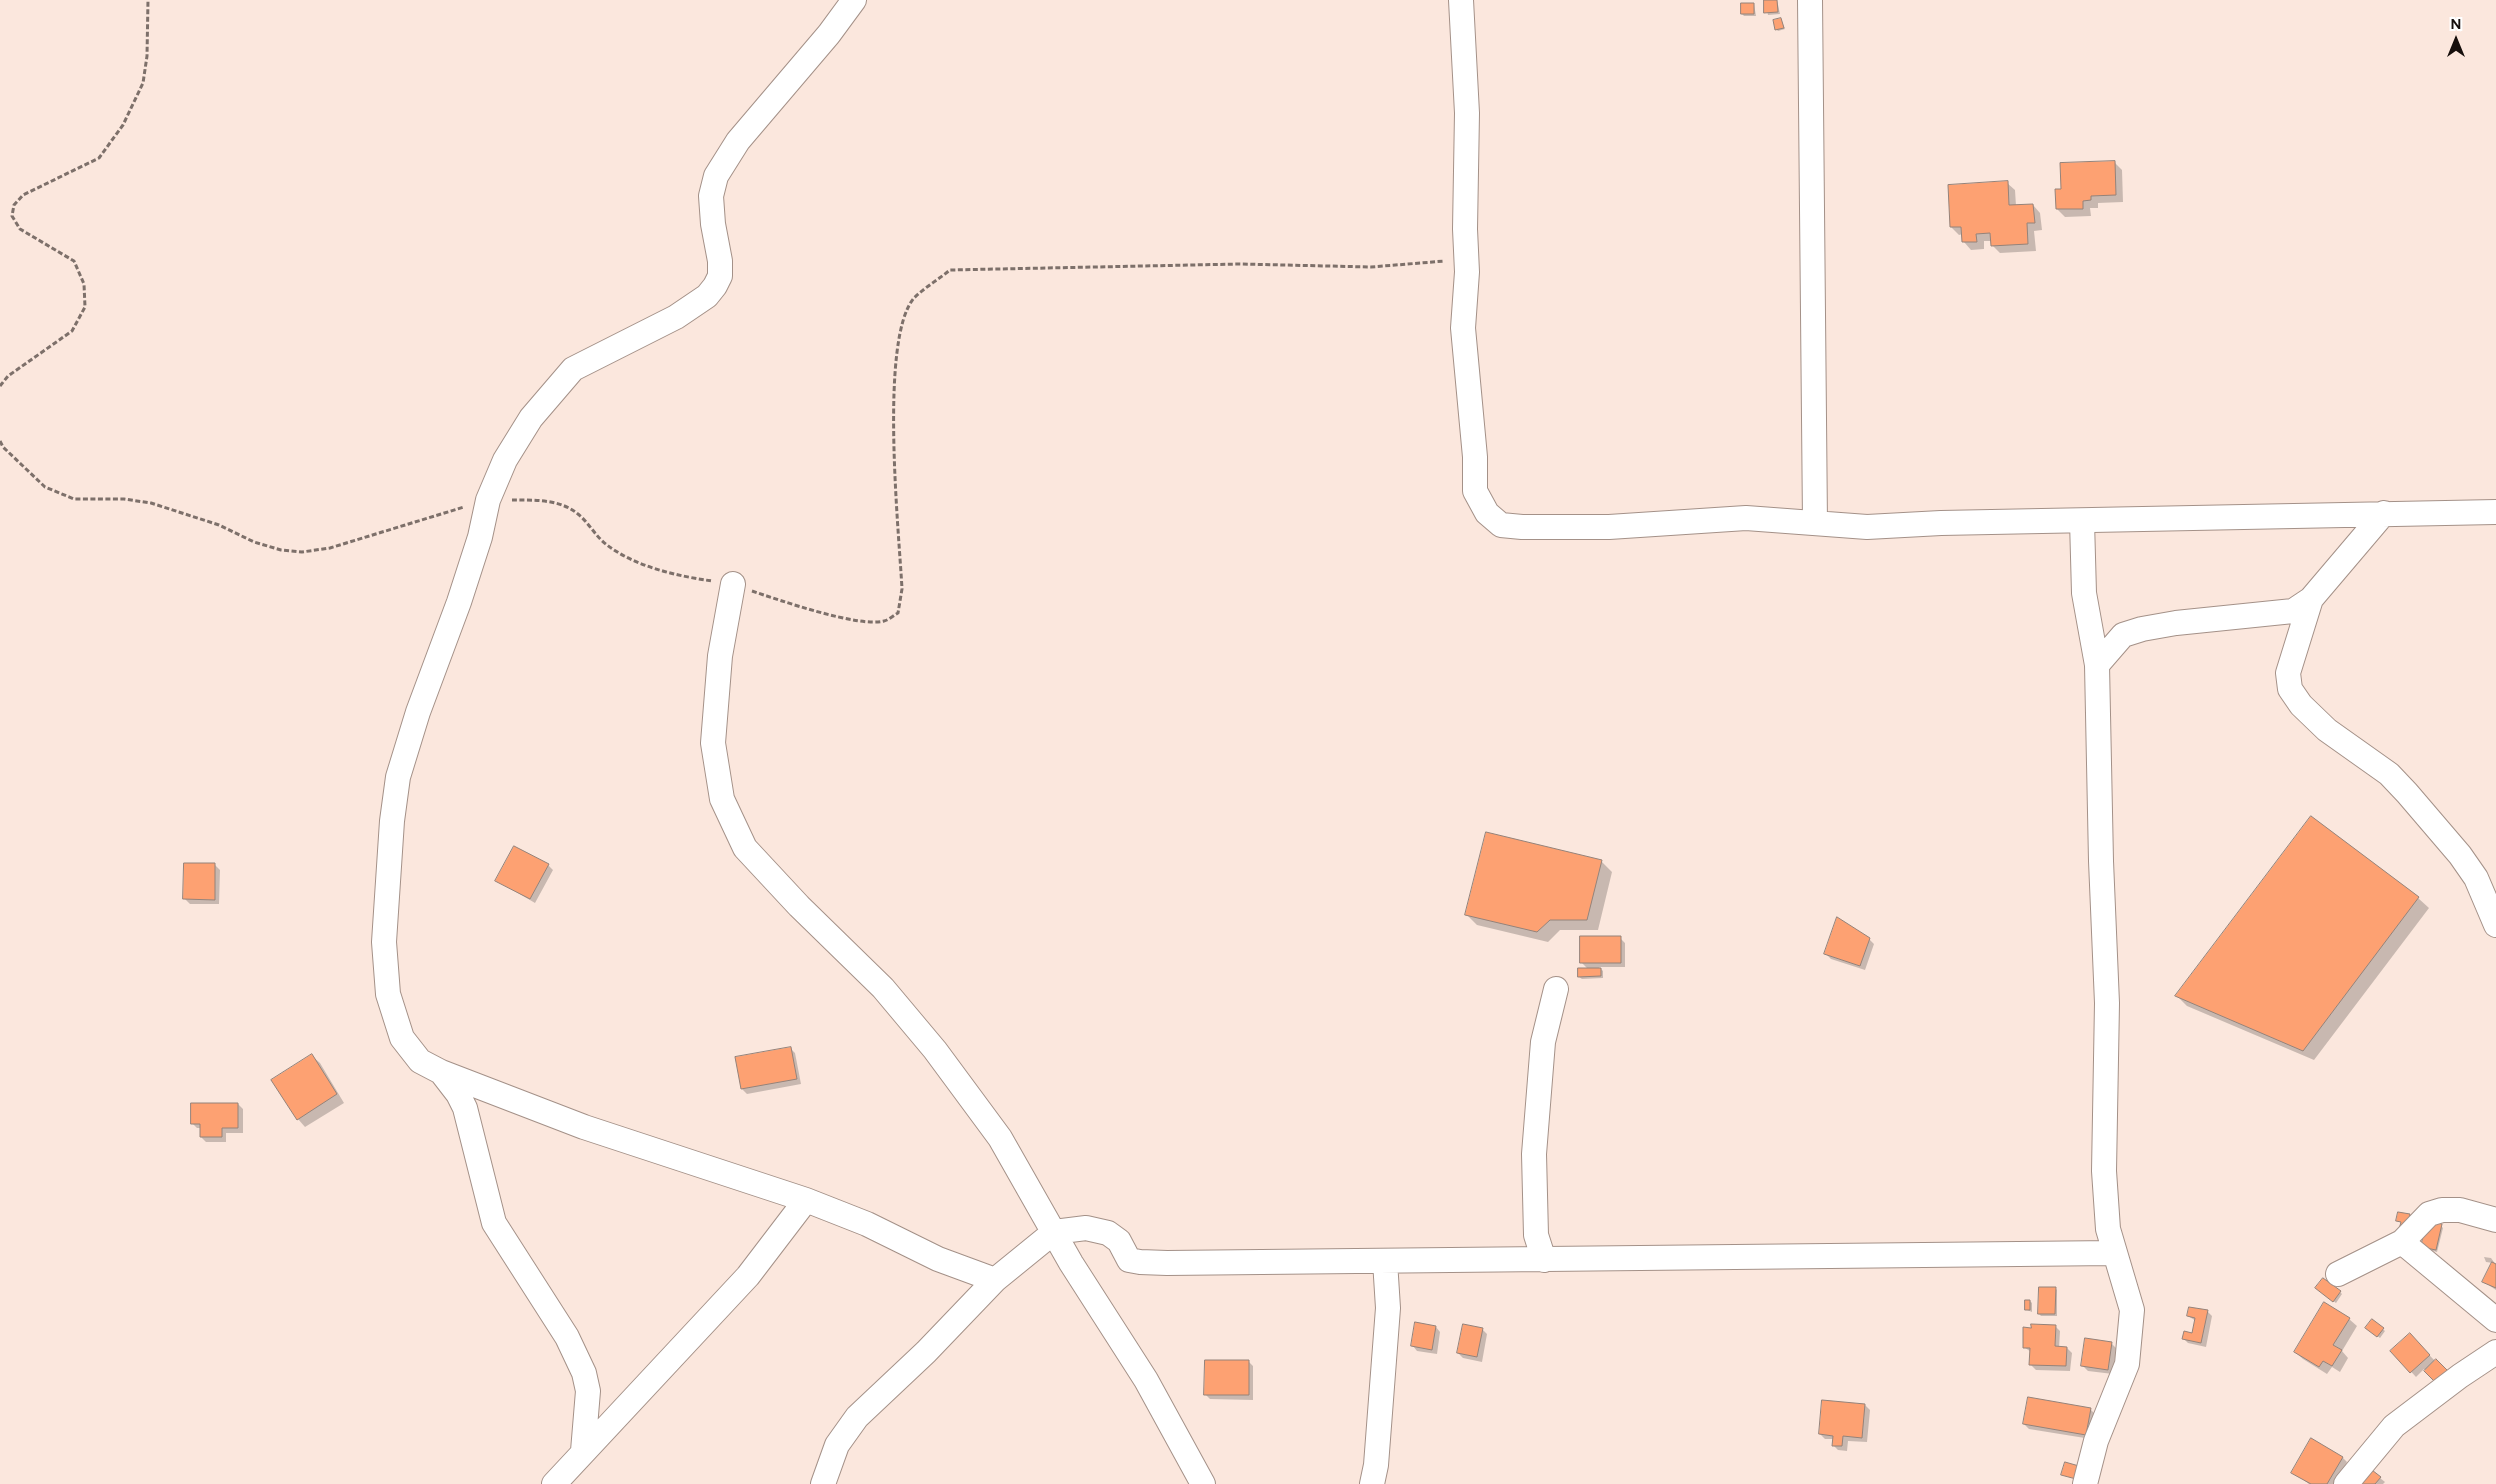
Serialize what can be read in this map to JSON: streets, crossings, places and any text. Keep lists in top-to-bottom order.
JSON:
{
  "north": "top"
}
